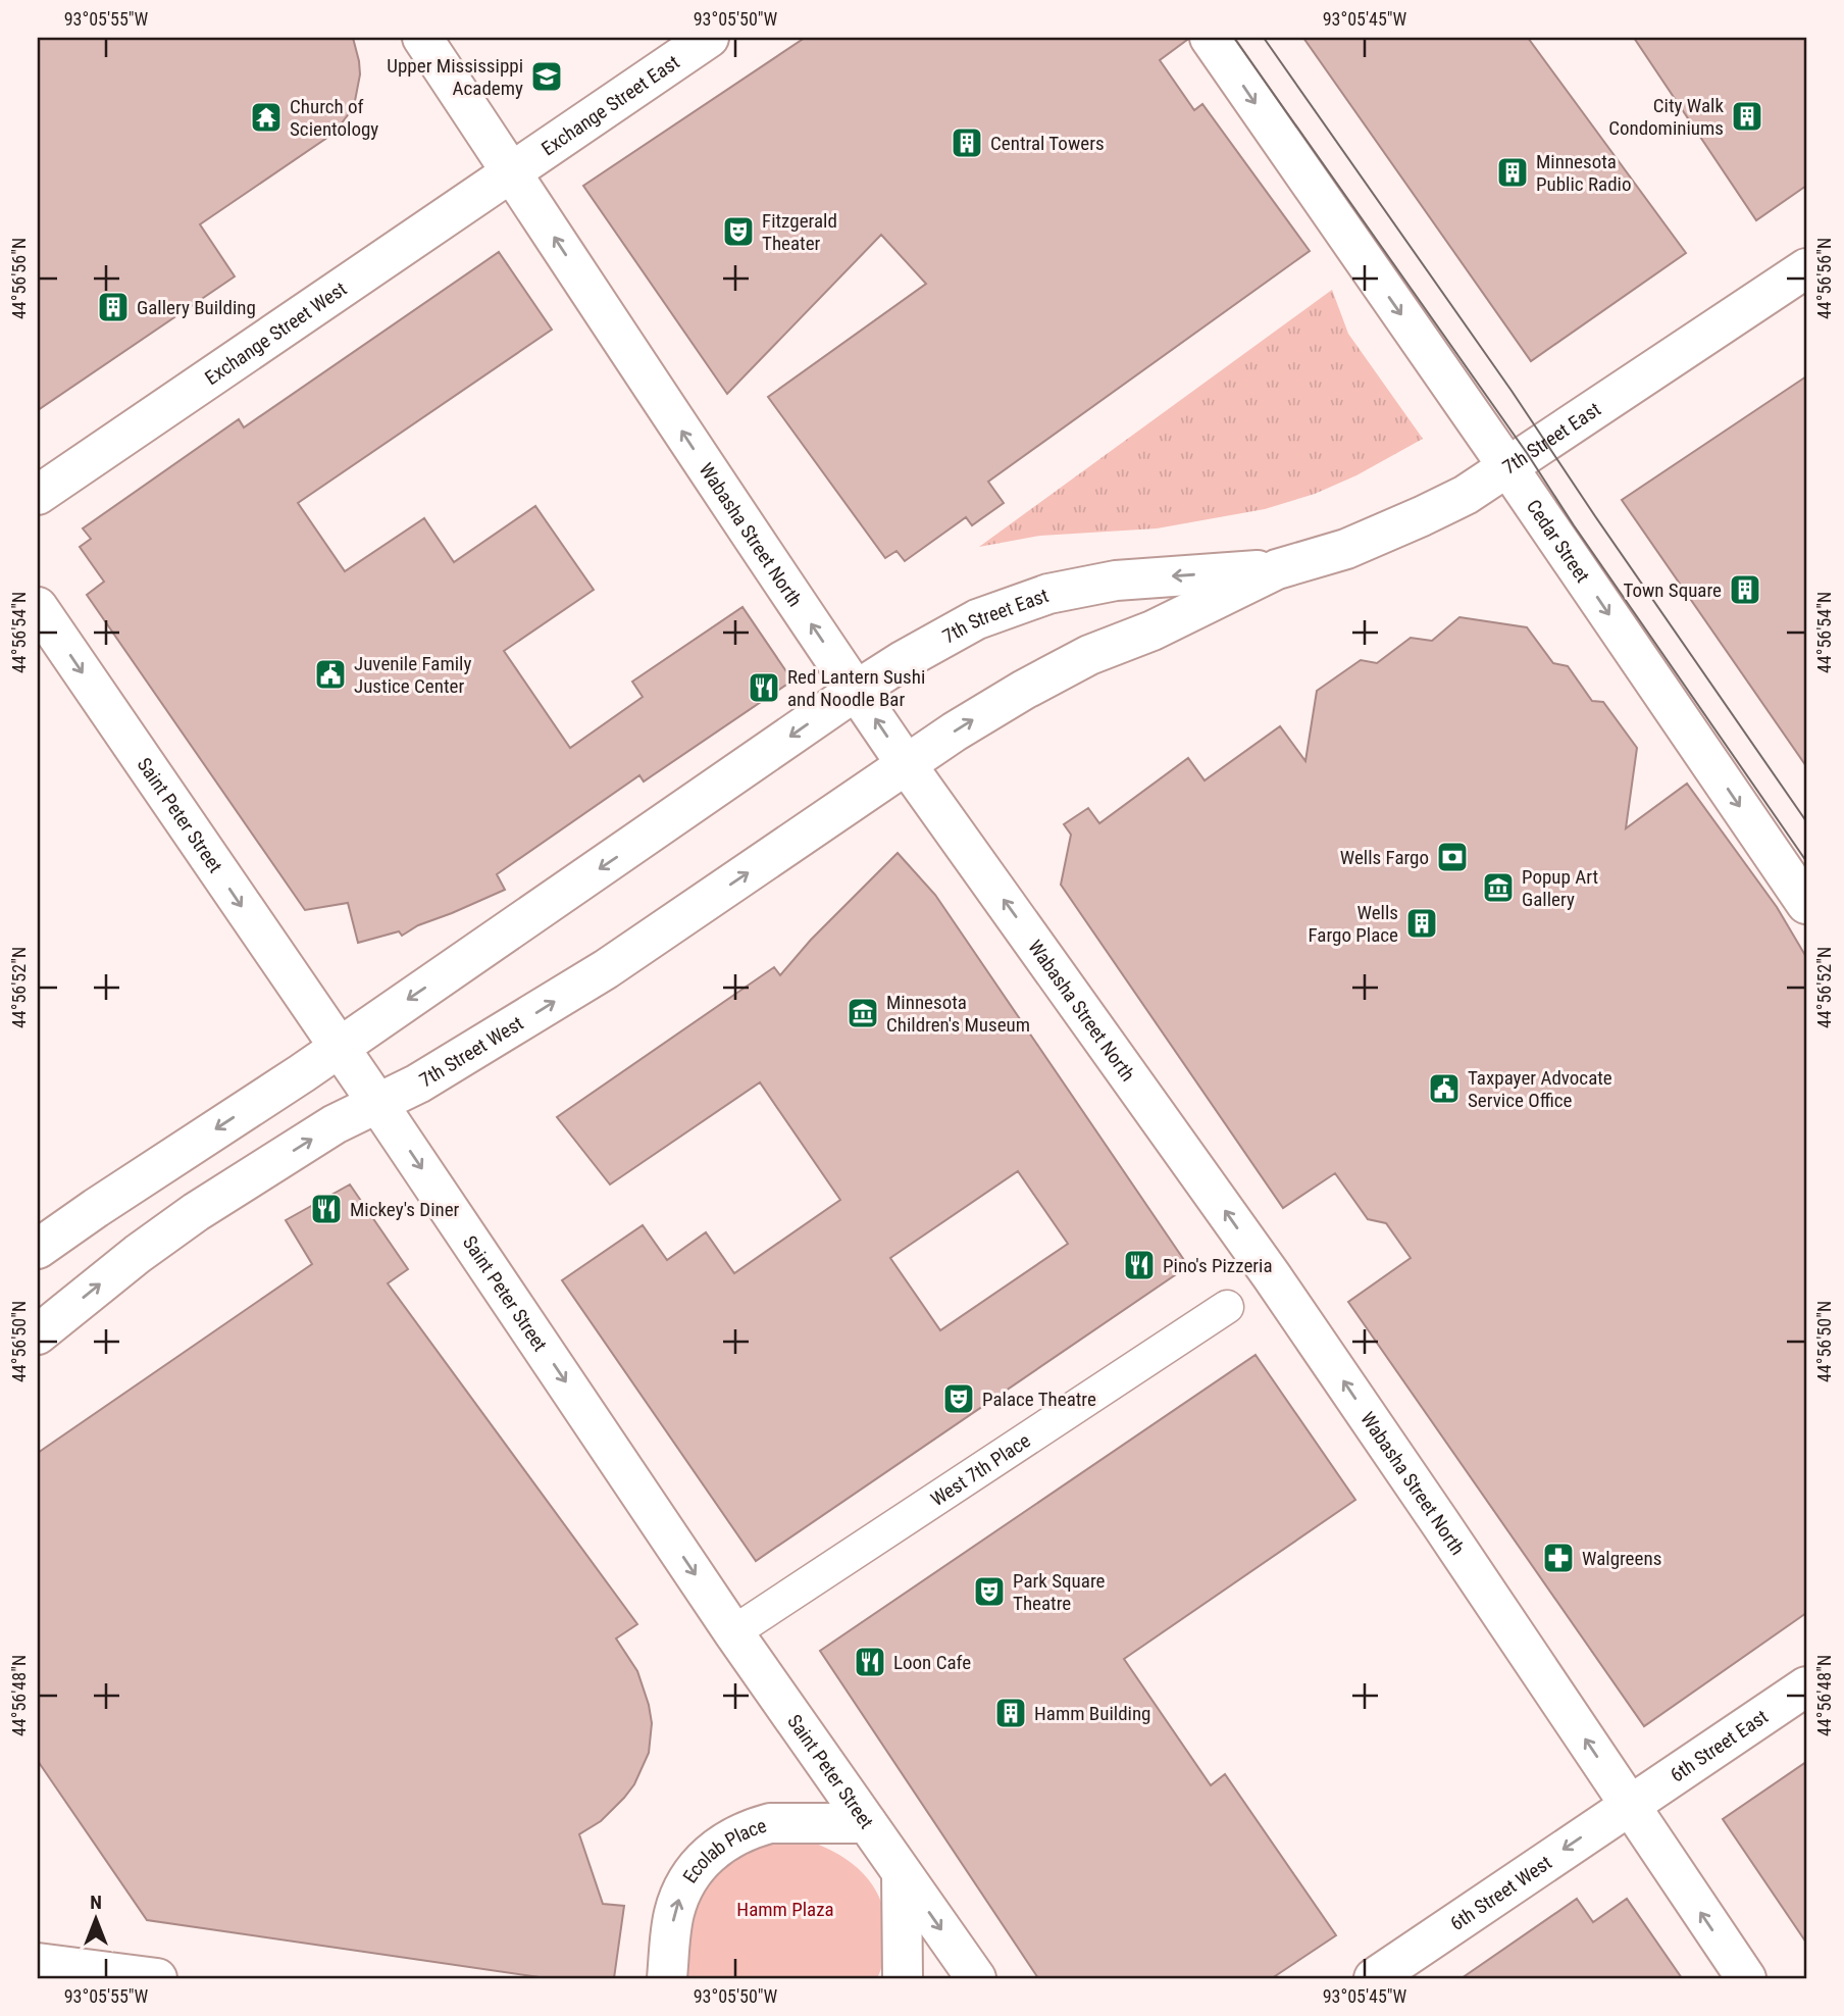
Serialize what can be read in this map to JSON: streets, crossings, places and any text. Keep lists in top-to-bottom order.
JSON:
{
  "streets": {
    "main road": [
      "Exchange Street East",
      "Exchange Street West",
      "7th Street East",
      "Wabasha Street North",
      "Cedar Street",
      "Saint Peter Street",
      "7th Street West",
      "6th Street East",
      "Ecolab Place",
      "6th Street West"
    ],
    "street": ["West 7th Place"]
  },
  "crossings": [
    ["Exchange Street East", "Exchange Street West"],
    ["Exchange Street East", "Wabasha Street North"],
    ["Exchange Street West", "Wabasha Street North"],
    ["7th Street East", "Wabasha Street North"],
    ["7th Street East", "Cedar Street"],
    ["7th Street East", "7th Street West"],
    ["Wabasha Street North", "7th Street West"],
    ["Wabasha Street North", "6th Street East"],
    ["Wabasha Street North", "6th Street West"],
    ["Saint Peter Street", "7th Street West"],
    ["Saint Peter Street", "West 7th Place"],
    ["Saint Peter Street", "Ecolab Place"],
    ["6th Street East", "6th Street West"]
  ],
  "one_way": [
    "Wabasha Street North",
    "Cedar Street",
    "Saint Peter Street",
    "Ecolab Place",
    "6th Street West"
  ],
  "parks": ["Hamm Plaza"],
  "places": {
    "school or university": ["Upper Mississippi Academy"],
    "building": [
      "City Walk Condominiums",
      "Central Towers",
      "Minnesota Public Radio",
      "Gallery Building",
      "Town Square",
      "Wells Fargo Place",
      "Hamm Building"
    ],
    "temple": ["Church of Scientology"],
    "theatre": ["Fitzgerald Theater", "Palace Theatre", "Park Square Theatre"],
    "public building": ["Juvenile Family Justice Center", "Taxpayer Advocate Service Office"],
    "restaurant": [
      "Red Lantern Sushi and Noodle Bar",
      "Mickey's Diner",
      "Pino's Pizzeria",
      "Loon Cafe"
    ],
    "bank": ["Wells Fargo"],
    "museum": ["Popup Art Gallery", "Minnesota Children's Museum"],
    "pharmacy": ["Walgreens"]
  },
  "north": "top",
  "coordinates": [
    "93°05'55\"W",
    "93°05'50\"W",
    "93°05'45\"W",
    "44°56'56\"N",
    "44°56'54\"N",
    "44°56'52\"N",
    "44°56'50\"N",
    "44°56'48\"N"
  ]
}
